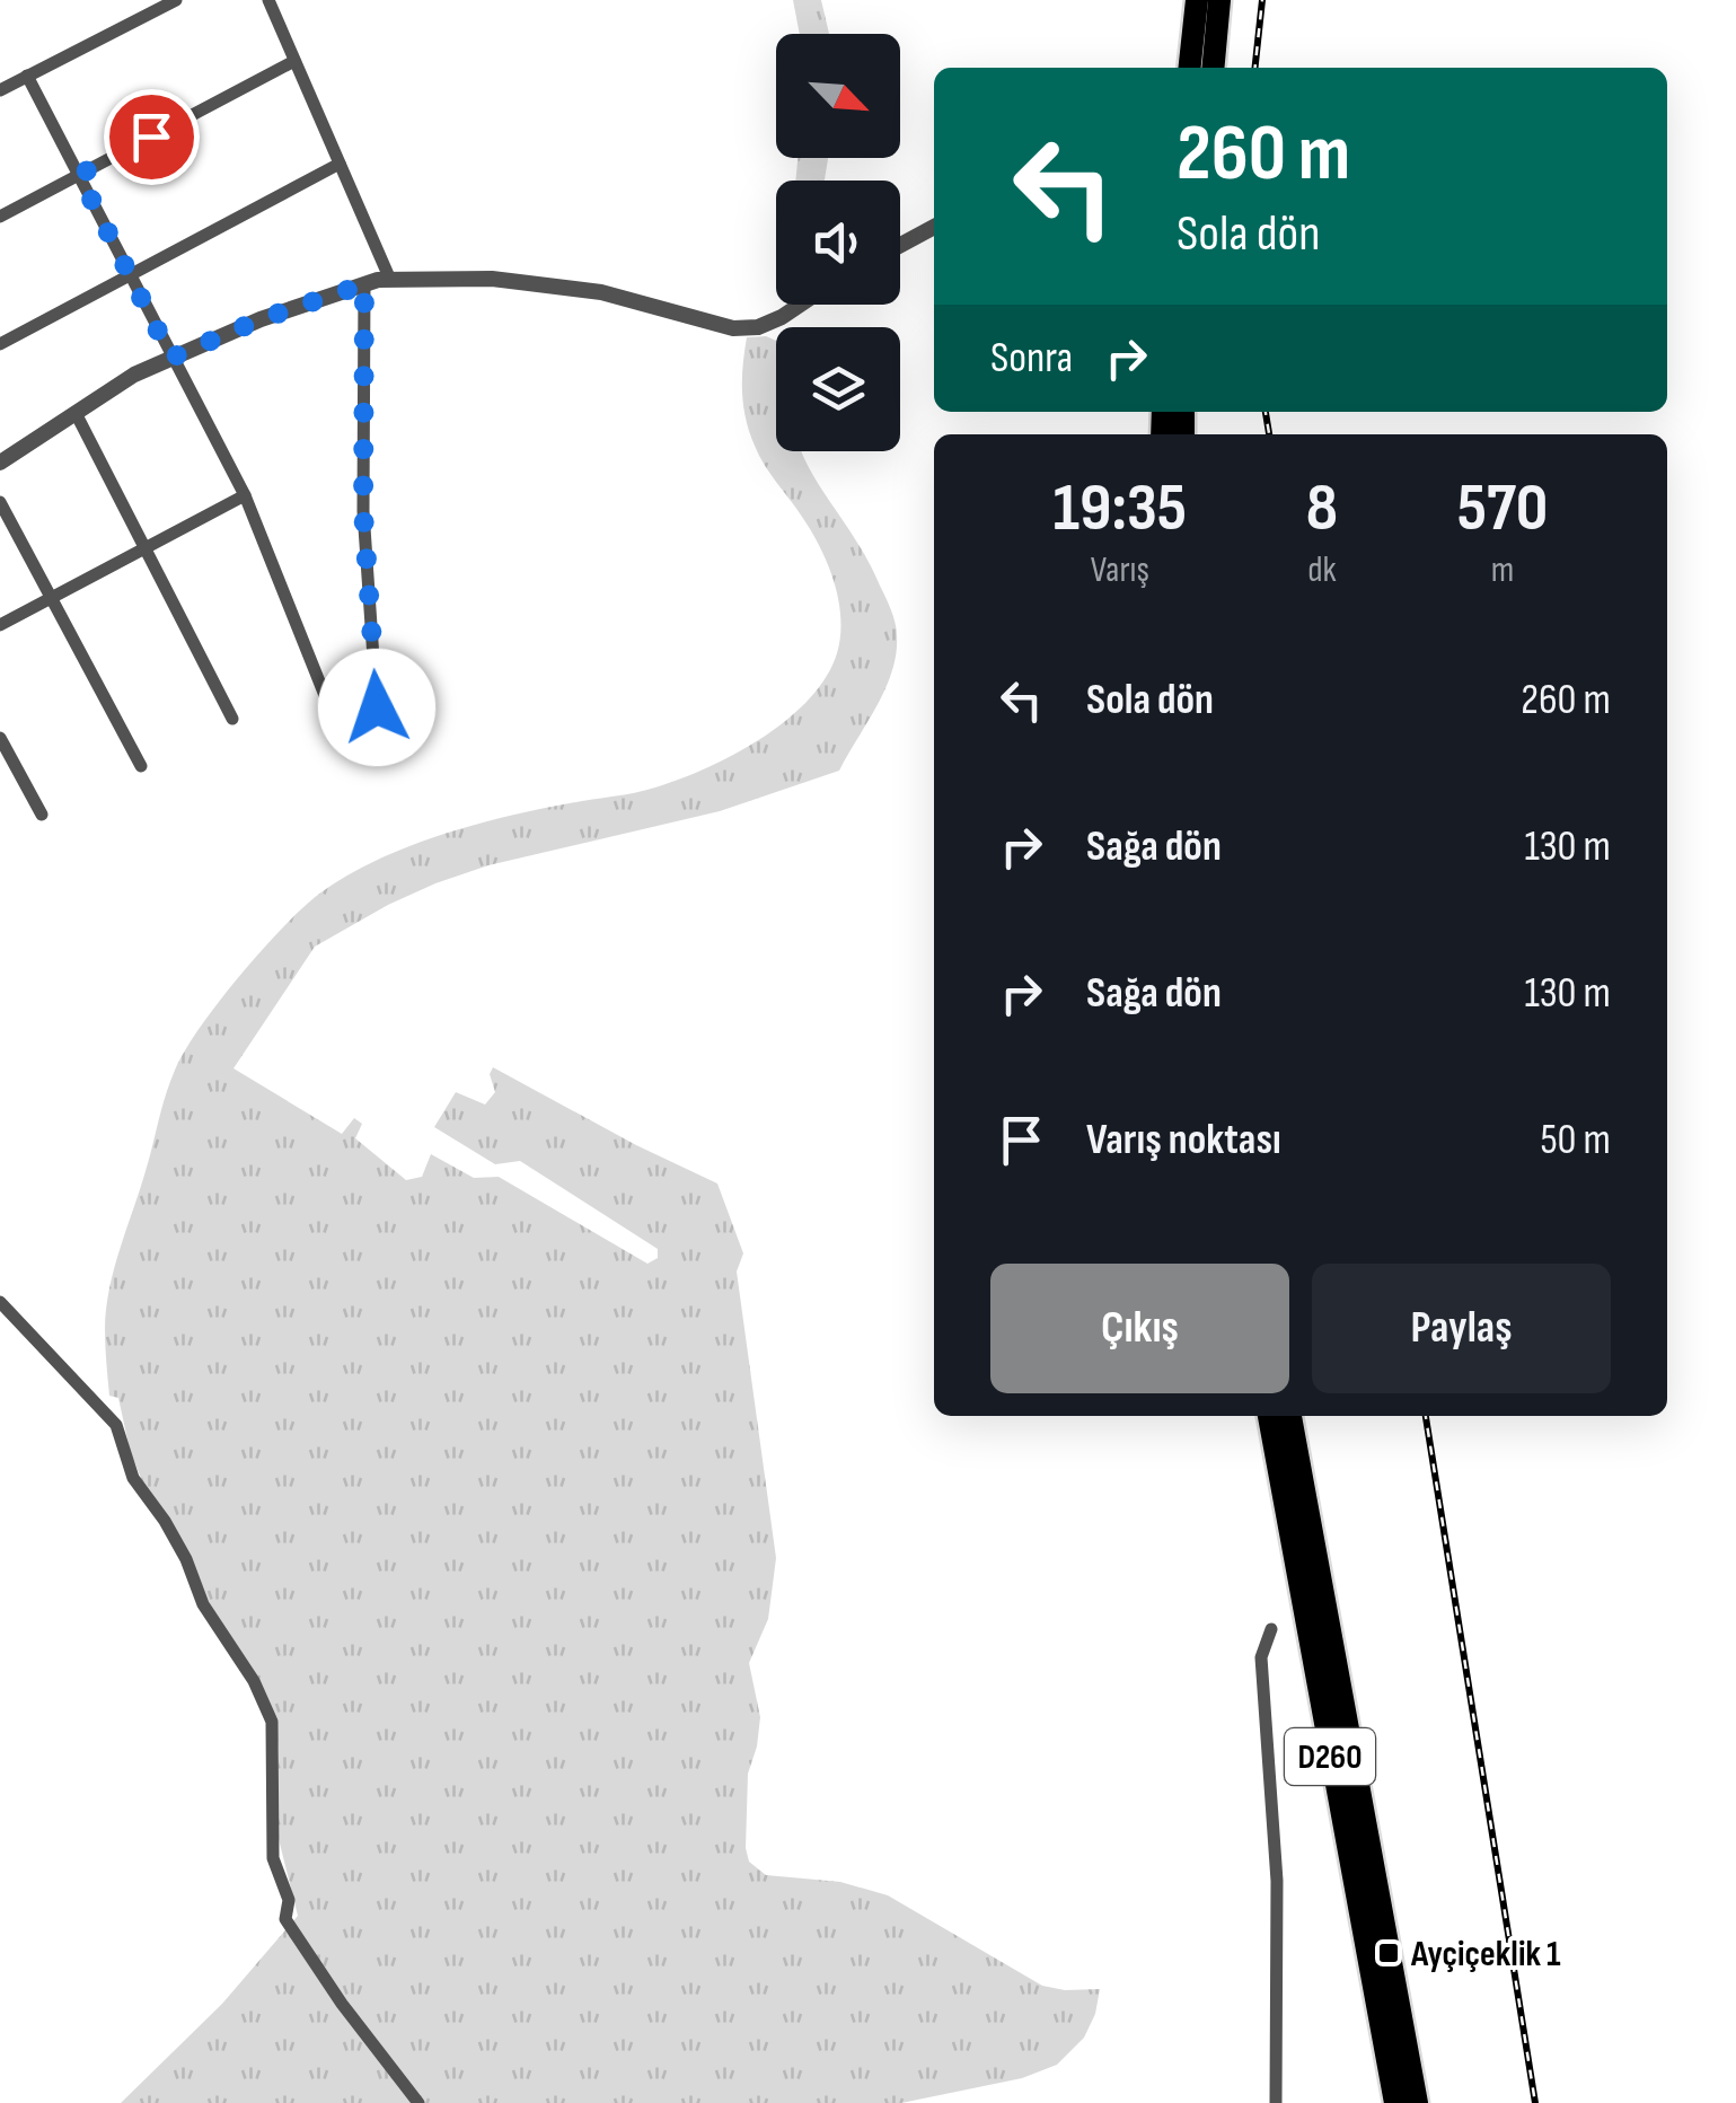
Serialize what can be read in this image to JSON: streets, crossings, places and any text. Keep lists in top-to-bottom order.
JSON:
{
  "streets": {
    "highway": ["D260"]
  },
  "places": {
    "transit": ["Ayçiçeklik 1"]
  },
  "north": "bottom right",
  "page": {
    "turn": ["260 m", "Sola dön"],
    "then": "Sonra",
    "eta": [
      "19:35",
      "Varış",
      "8",
      "dk",
      "570",
      "m"
    ],
    "list": [
      {
        "name": "Sola dön",
        "value": "260 m"
      },
      {
        "name": "Sağa dön",
        "value": "130 m"
      },
      {
        "name": "Sağa dön",
        "value": "130 m"
      },
      {
        "name": "Varış noktası",
        "value": "50 m"
      }
    ],
    "buttons": ["Çıkış", "Paylaş"]
  }
}
